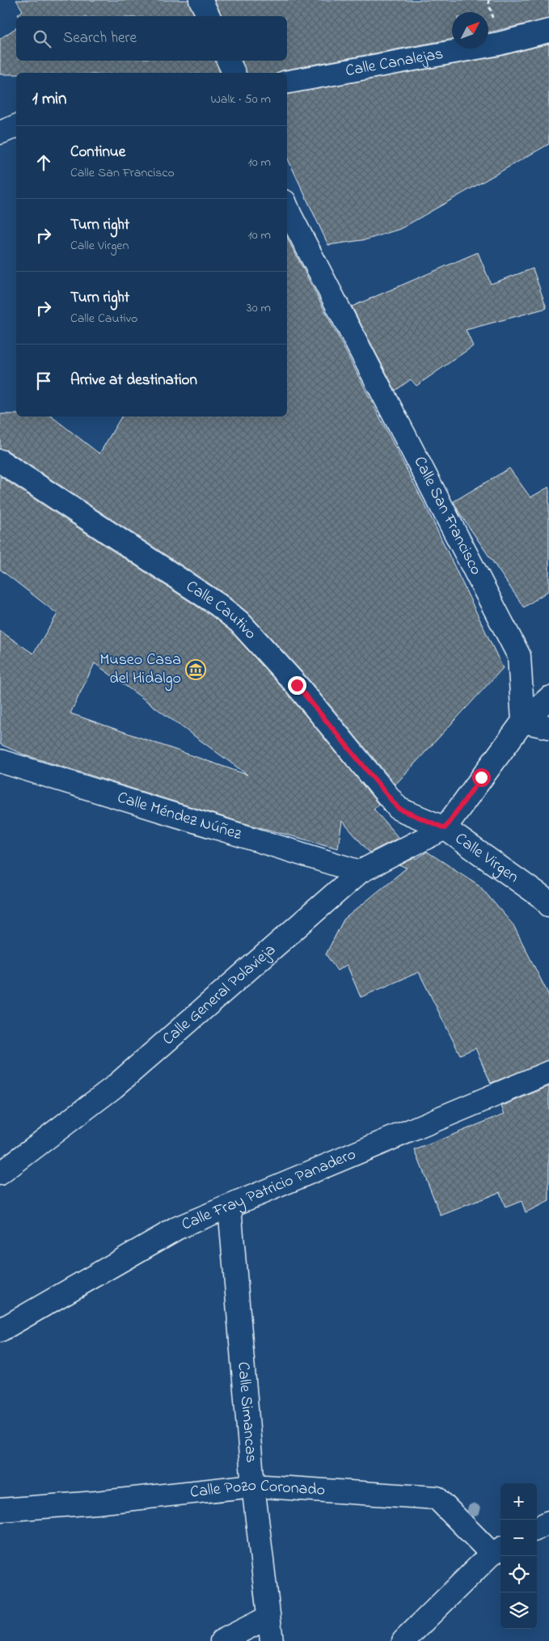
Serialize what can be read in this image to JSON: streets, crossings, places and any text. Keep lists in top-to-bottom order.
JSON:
{
  "streets": {
    "street": [
      "Calle Canalejas",
      "Calle San Francisco",
      "Calle Cautivo",
      "Calle Méndez Núñez",
      "Calle Virgen",
      "Calle General Polavieja",
      "Calle Fray Patricio Panadero",
      "Calle Simancas",
      "Calle Pozo Coronado"
    ]
  },
  "crossings": [
    ["Calle Cautivo", "Calle Virgen"],
    ["Calle Méndez Núñez", "Calle General Polavieja"],
    ["Calle Virgen", "Calle General Polavieja"],
    ["Calle Fray Patricio Panadero", "Calle Simancas"],
    ["Calle Simancas", "Calle Pozo Coronado"]
  ],
  "places": {
    "museum": ["Museo Casa del Hidalgo"]
  },
  "north": "top right",
  "page": {
    "search": "Search here",
    "heading": ["1 min", "Walk · 50 m"],
    "list": [
      ["Continue", "Calle San Francisco", "10 m"],
      ["Turn right", "Calle Virgen", "10 m"],
      ["Turn right", "Calle Cautivo", "30 m"],
      "Arrive at destination"
    ],
    "map_buttons": ["+", "−"]
  }
}
